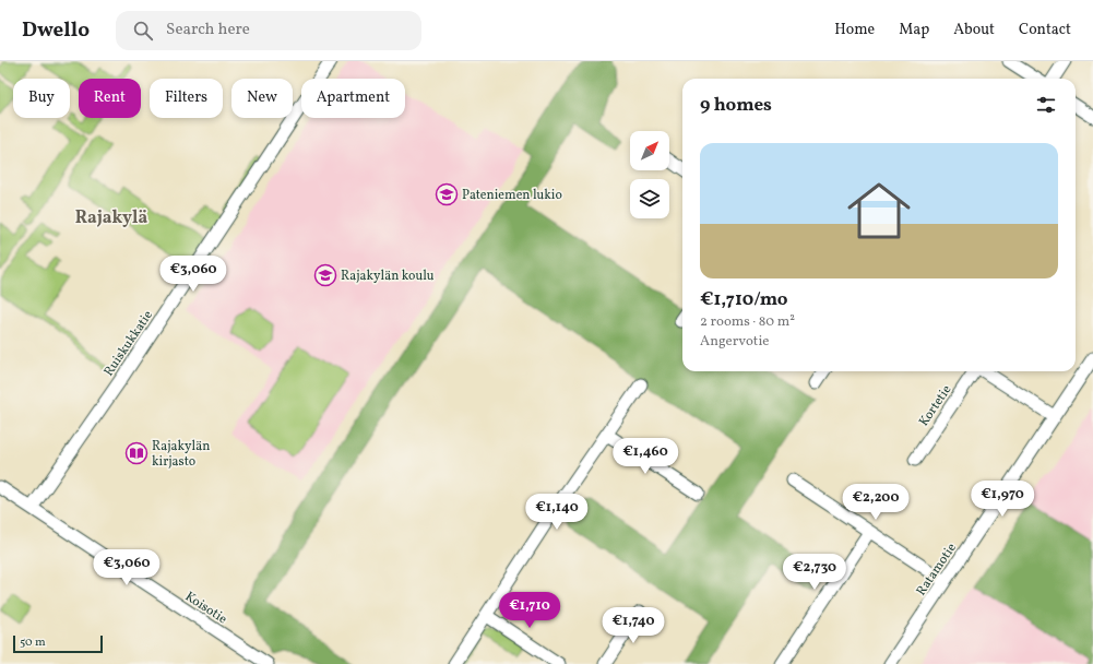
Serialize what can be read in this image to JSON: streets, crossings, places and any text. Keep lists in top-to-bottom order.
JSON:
{
  "streets": {
    "street": [
      "Ruiskukkatie",
      "Kortetie",
      "Ratamotie",
      "Koisotie"
    ]
  },
  "crossings": [
    ["Ruiskukkatie", "Koisotie"]
  ],
  "districts": ["Rajakylä"],
  "places": {
    "school or university": ["Pateniemen lukio", "Rajakylän koulu"],
    "library": ["Rajakylän kirjasto"]
  },
  "scale_bar": "50 m",
  "north": "top right",
  "page": {
    "header": "Dwello",
    "search": "Search here",
    "nav": [
      "Home",
      "Map",
      "About",
      "Contact"
    ],
    "chip": [
      "Buy",
      "Rent",
      "Filters",
      "New",
      "Apartment"
    ],
    "heading": "9 homes",
    "list": [
      {
        "name": "€1,710/mo",
        "note": "2 rooms · 80 m² · Angervotie"
      }
    ],
    "price": [
      "€3,060",
      "€1,460",
      "€1,970",
      "€2,200",
      "€1,140",
      "€3,060",
      "€2,730",
      "€1,710",
      "€1,740"
    ],
    "scale": "50 m"
  }
}
